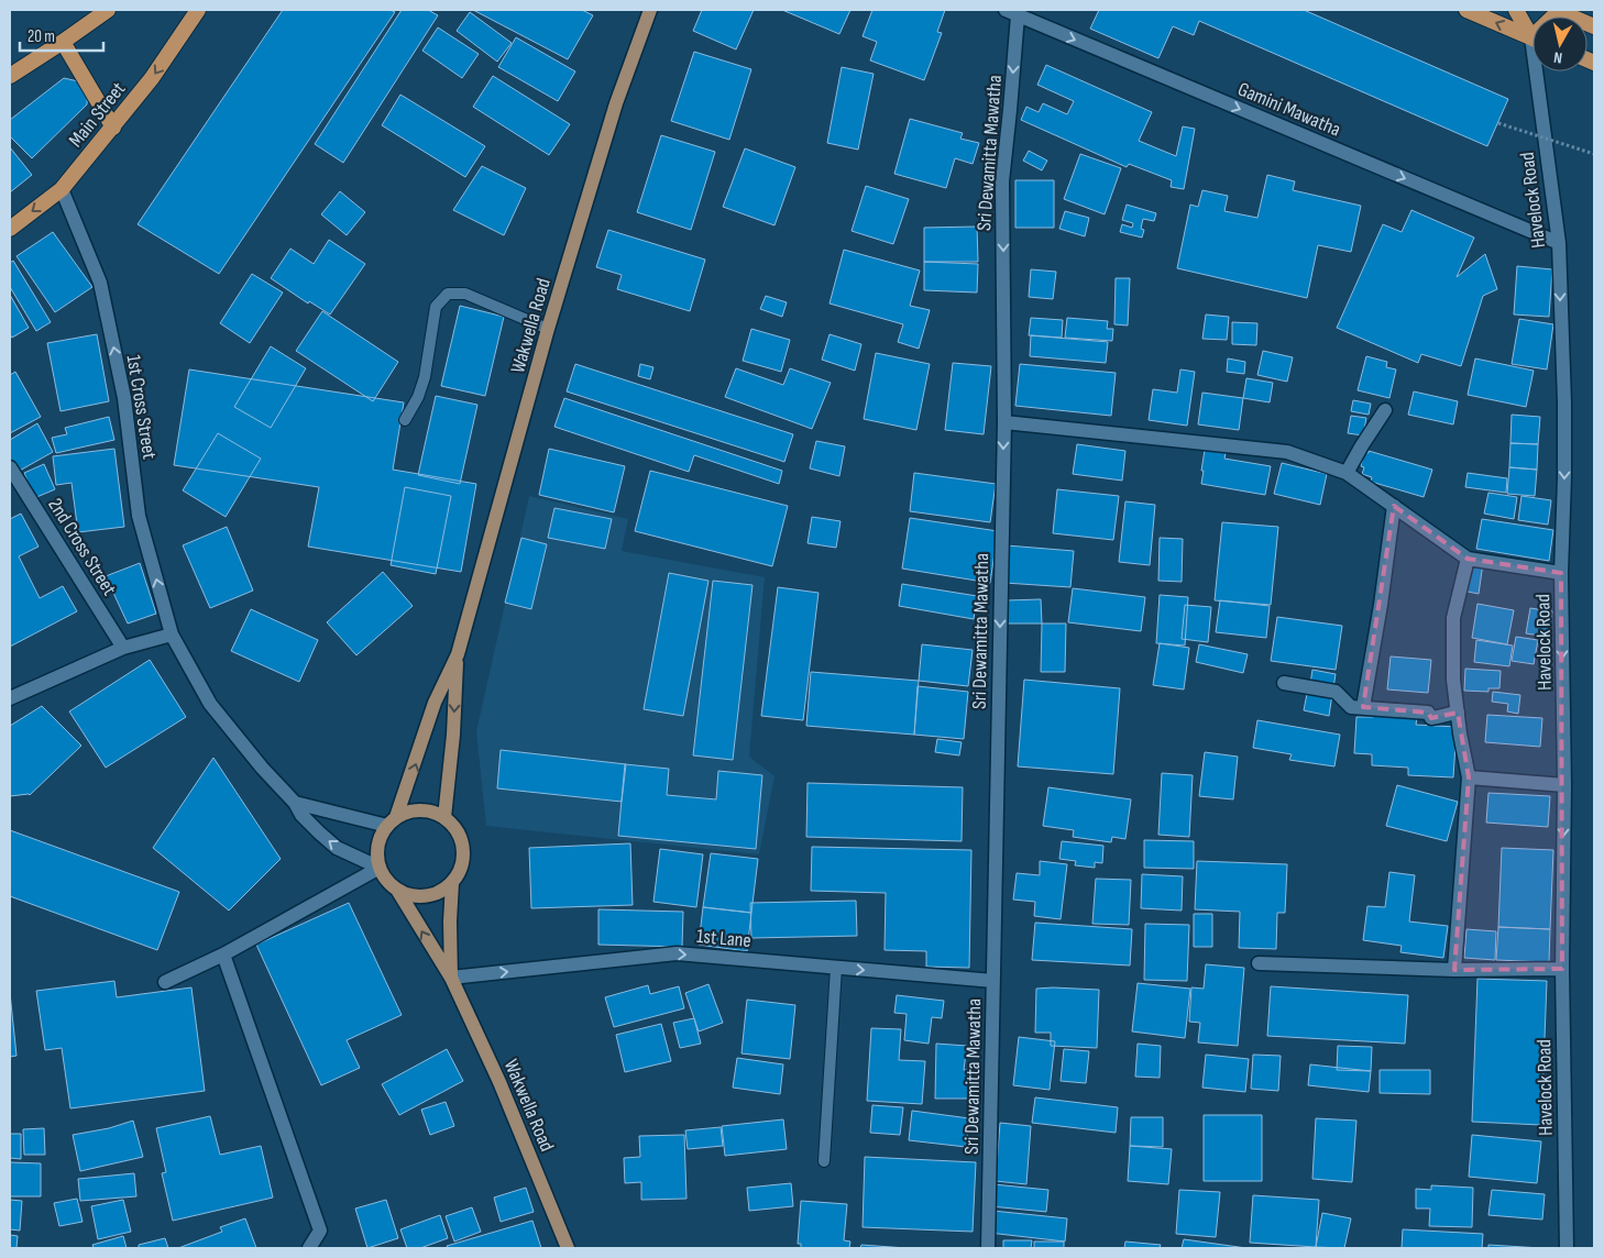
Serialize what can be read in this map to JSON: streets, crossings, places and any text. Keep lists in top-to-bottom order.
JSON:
{
  "streets": {
    "highway": ["Main Street"],
    "main road": ["Wakwella Road"],
    "street": [
      "Gamini Mawatha",
      "Sri Dewamitta Mawatha",
      "Havelock Road",
      "1st Cross Street",
      "2nd Cross Street",
      "1st Lane"
    ]
  },
  "crossings": [
    ["Gamini Mawatha", "Sri Dewamitta Mawatha"],
    ["Gamini Mawatha", "Havelock Road"],
    ["Main Street", "1st Cross Street"],
    ["Sri Dewamitta Mawatha", "1st Lane"],
    ["Wakwella Road", "1st Cross Street"],
    ["Wakwella Road", "1st Lane"]
  ],
  "one_way": [
    "Gamini Mawatha",
    "Sri Dewamitta Mawatha",
    "1st Cross Street",
    "1st Lane"
  ],
  "scale_bar": "20 m",
  "north": "bottom"
}
